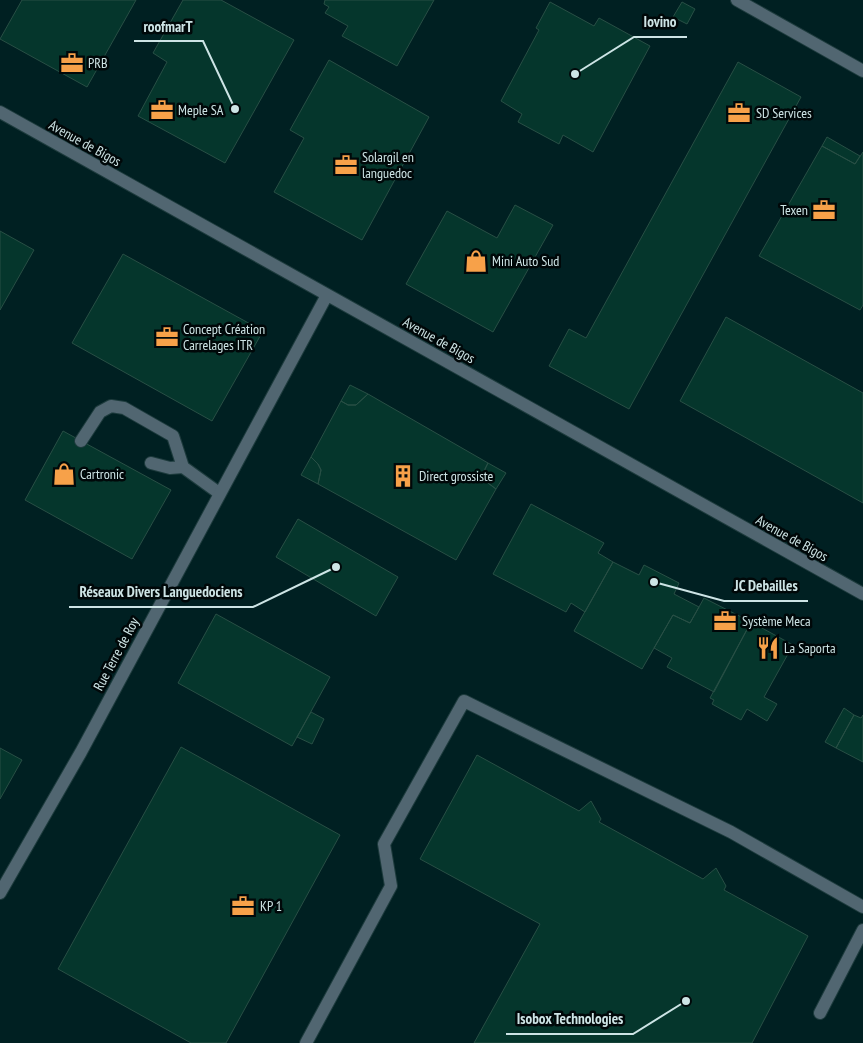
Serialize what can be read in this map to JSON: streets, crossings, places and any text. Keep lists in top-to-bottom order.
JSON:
{
  "streets": {
    "street": ["Avenue de Bigos", "Rue Terre de Roy"]
  },
  "crossings": [
    ["Avenue de Bigos", "Rue Terre de Roy"]
  ],
  "places": {
    "office": [
      "PRB",
      "Meple SA",
      "SD Services",
      "Solargil en languedoc",
      "Texen",
      "Concept Création Carrelages ITR",
      "Système Meca",
      "KP 1"
    ],
    "other": [
      "Iovino",
      "roofmarT",
      "Réseaux Divers Languedociens",
      "JC Debailles",
      "Isobox Technologies"
    ],
    "shop": ["Mini Auto Sud", "Cartronic"],
    "building": ["Direct grossiste"],
    "restaurant": ["La Saporta"]
  }
}
